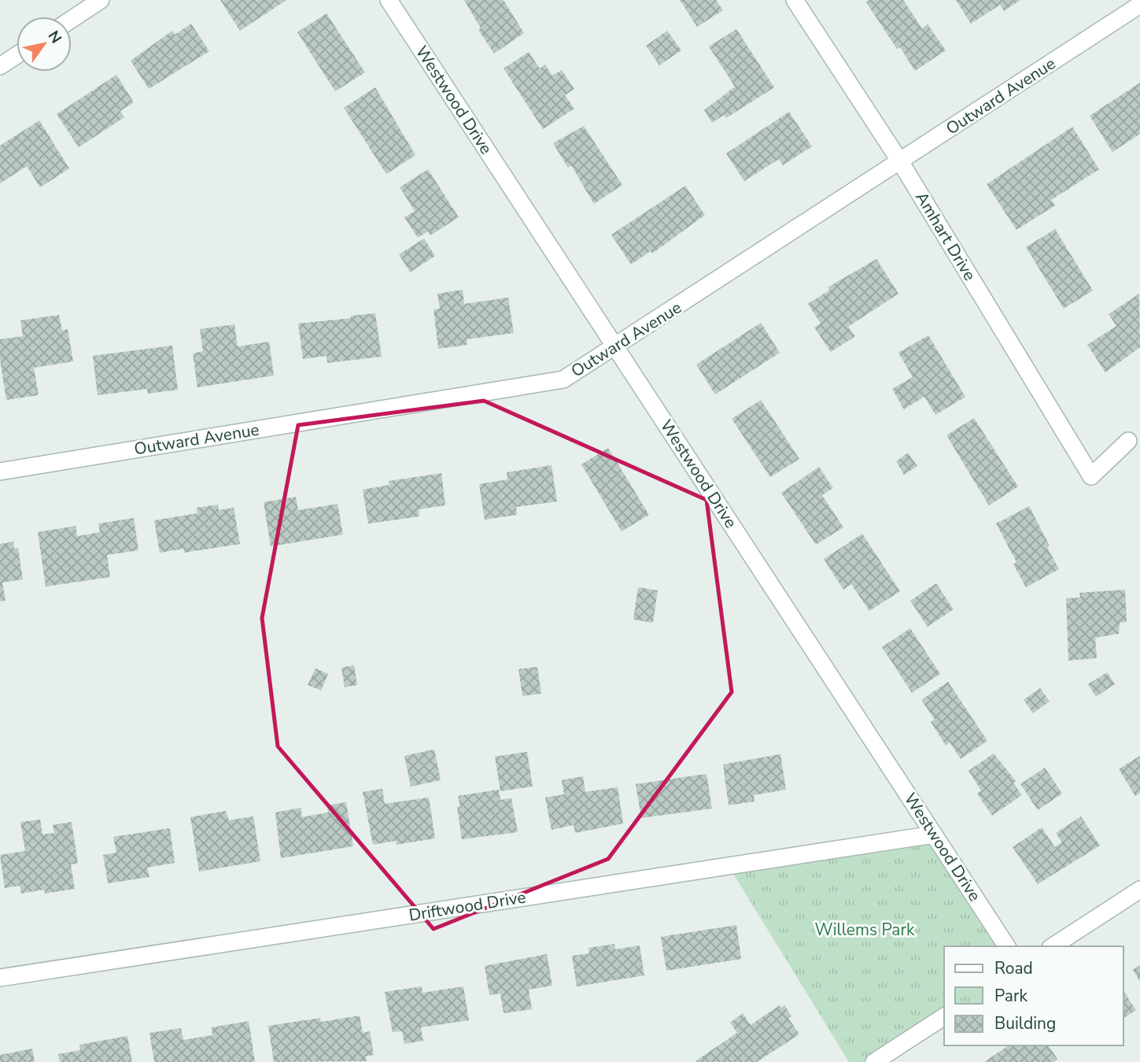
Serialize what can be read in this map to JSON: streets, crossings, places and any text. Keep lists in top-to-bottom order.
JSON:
{
  "streets": {
    "street": [
      "Outward Avenue",
      "Westwood Drive",
      "Amhart Drive",
      "Driftwood Drive"
    ]
  },
  "crossings": [
    ["Outward Avenue", "Westwood Drive"],
    ["Outward Avenue", "Amhart Drive"],
    ["Westwood Drive", "Driftwood Drive"]
  ],
  "parks": ["Willems Park"],
  "legend": ["Road", "Park", "Building"],
  "north": "top right"
}
